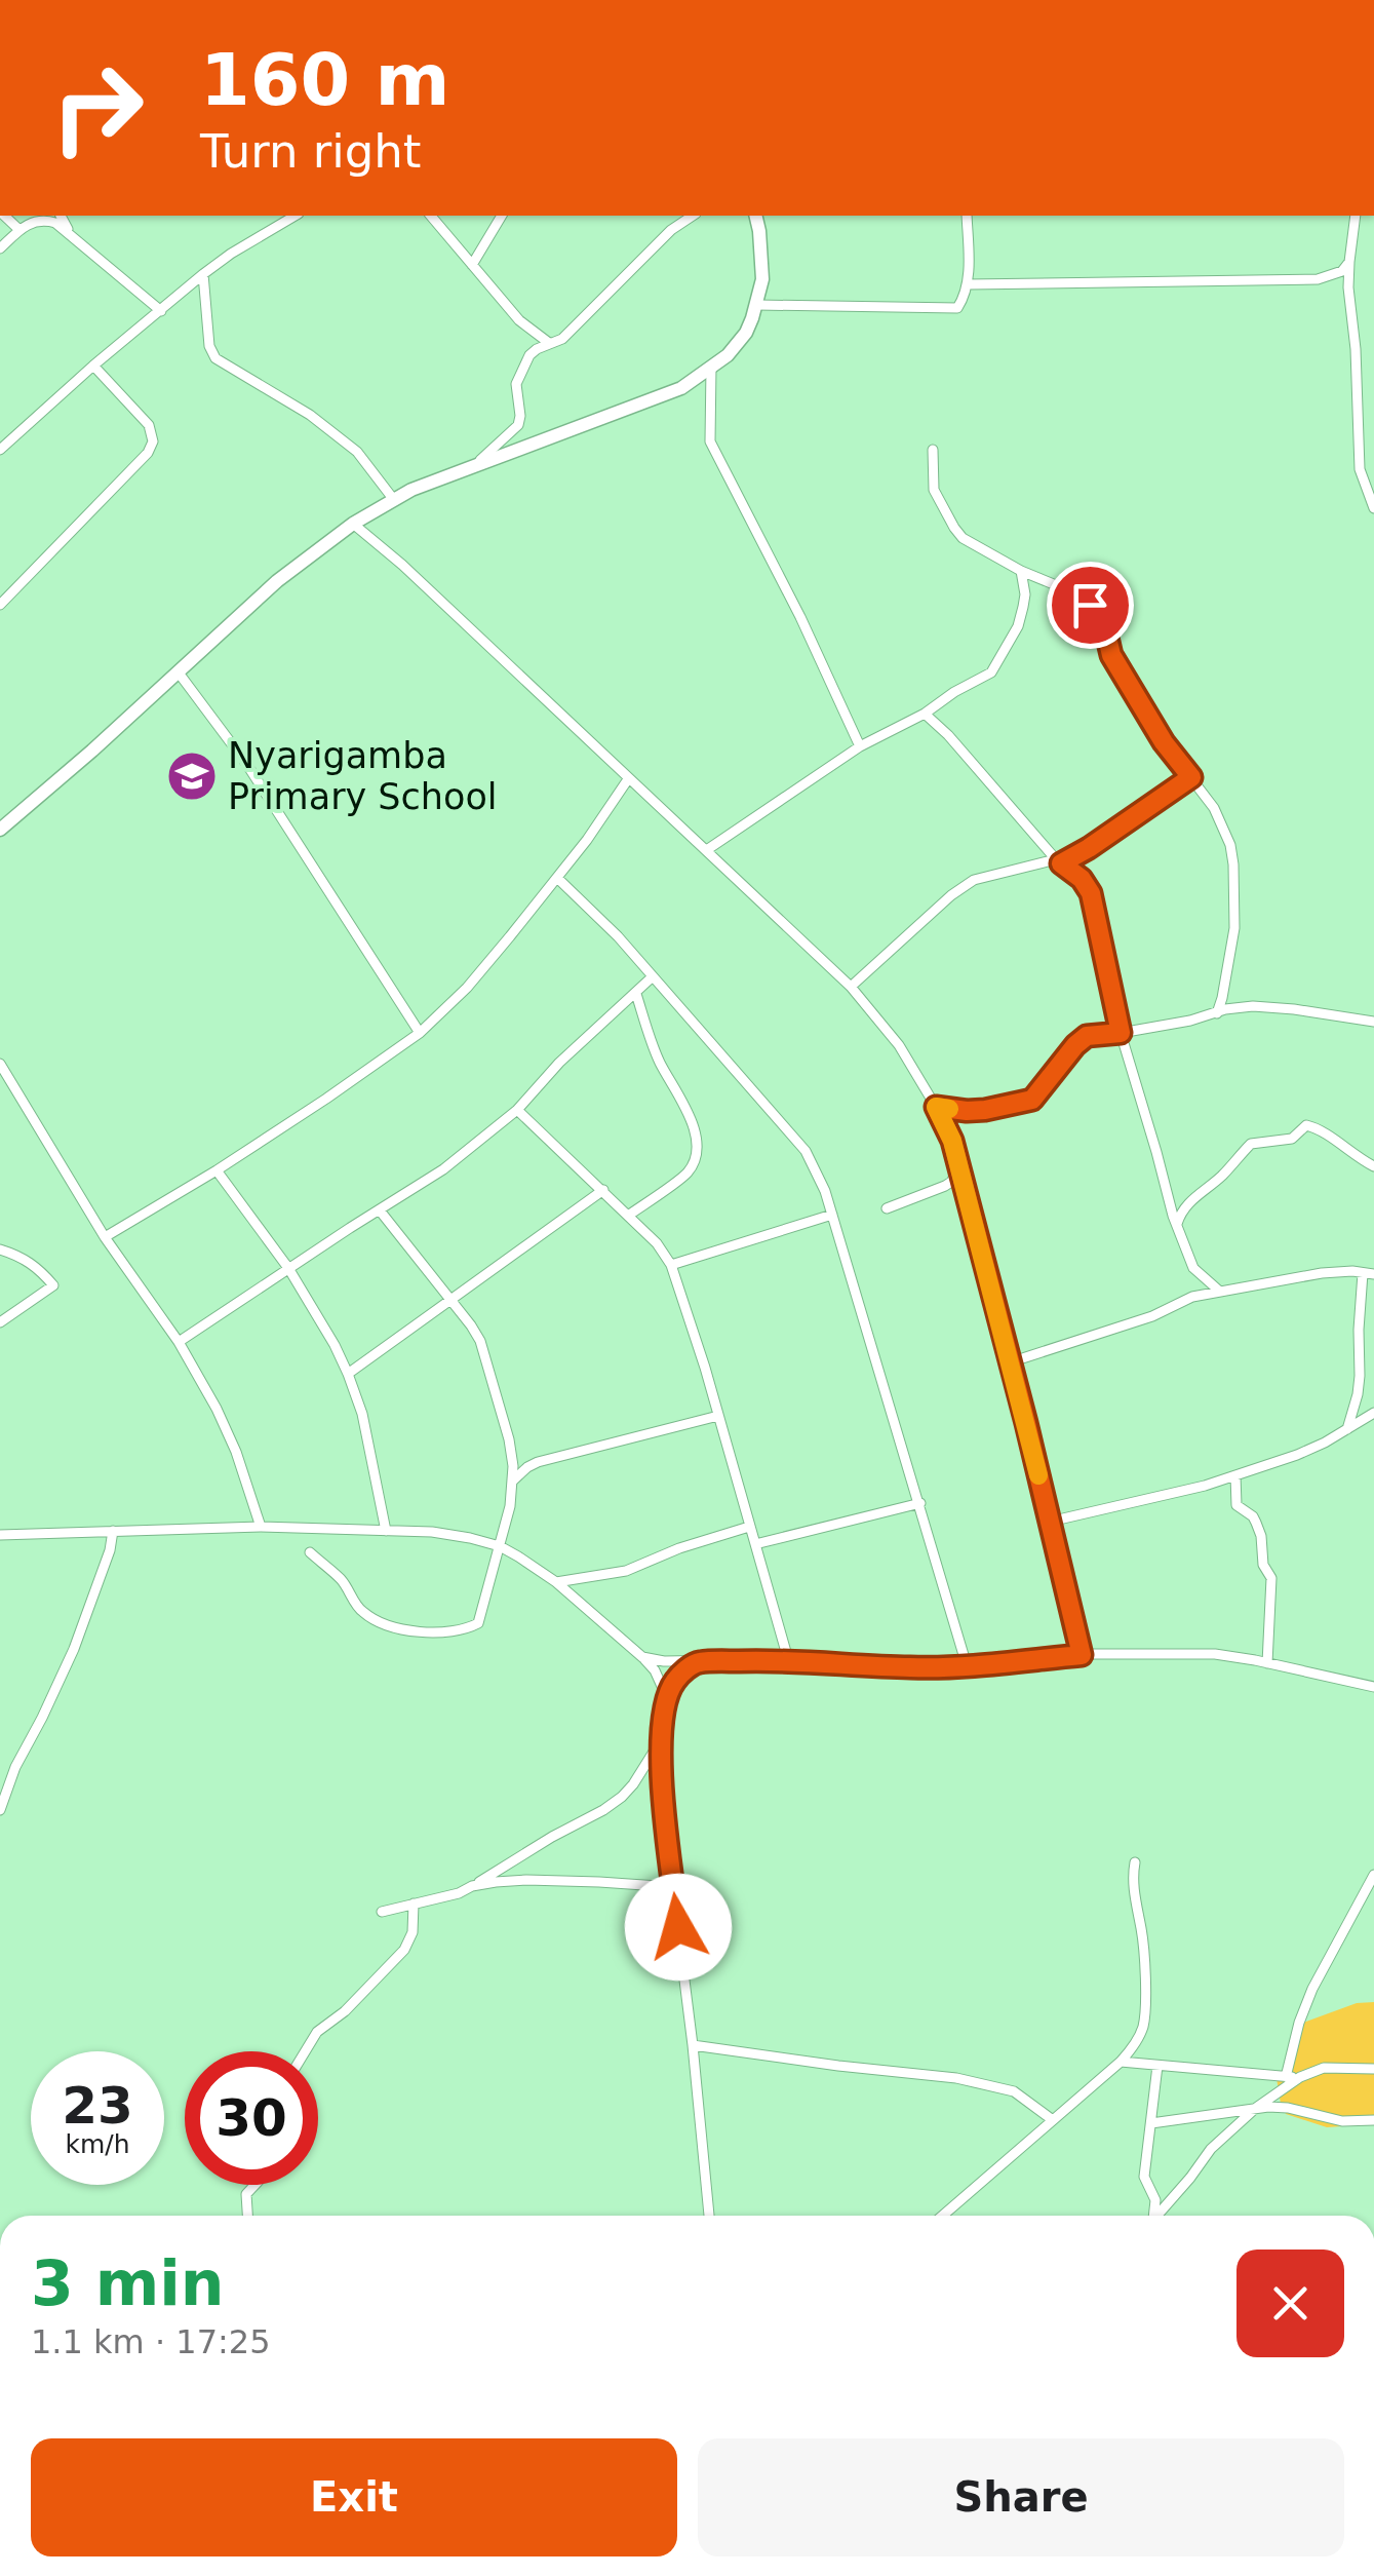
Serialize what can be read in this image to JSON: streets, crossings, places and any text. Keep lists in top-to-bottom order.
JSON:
{
  "places": {
    "school or university": ["Nyarigamba Primary School"]
  },
  "page": {
    "turn": ["160 m", "Turn right"],
    "speed": "23 km/h",
    "limit": "30",
    "heading": ["3 min", "1.1 km · 17:25"],
    "buttons": ["Exit", "Share"]
  }
}
